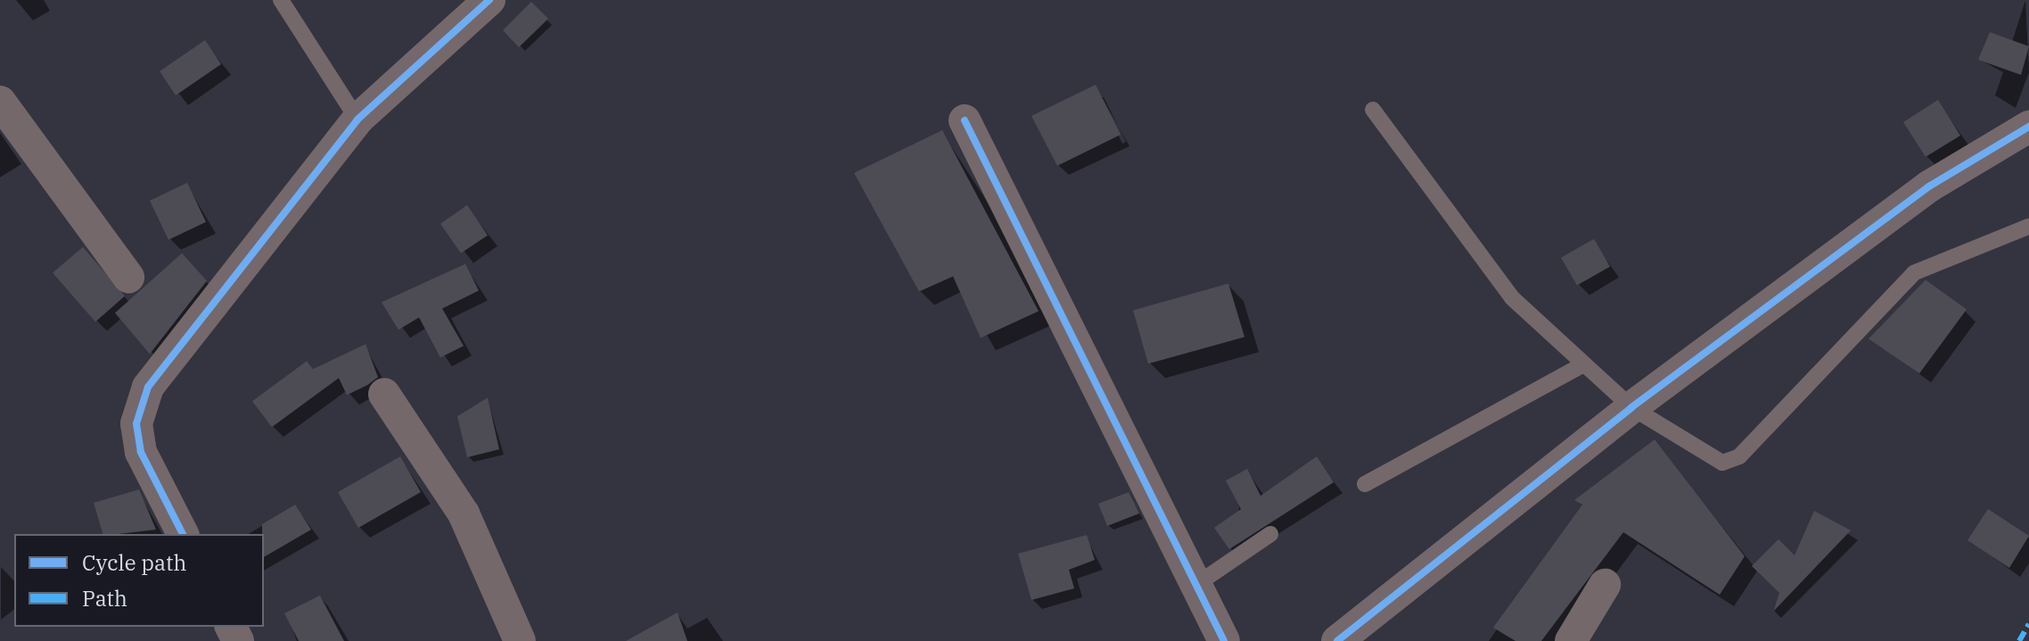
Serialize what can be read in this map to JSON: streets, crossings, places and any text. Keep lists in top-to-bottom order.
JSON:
{
  "legend": ["Cycle path", "Path"]
}
